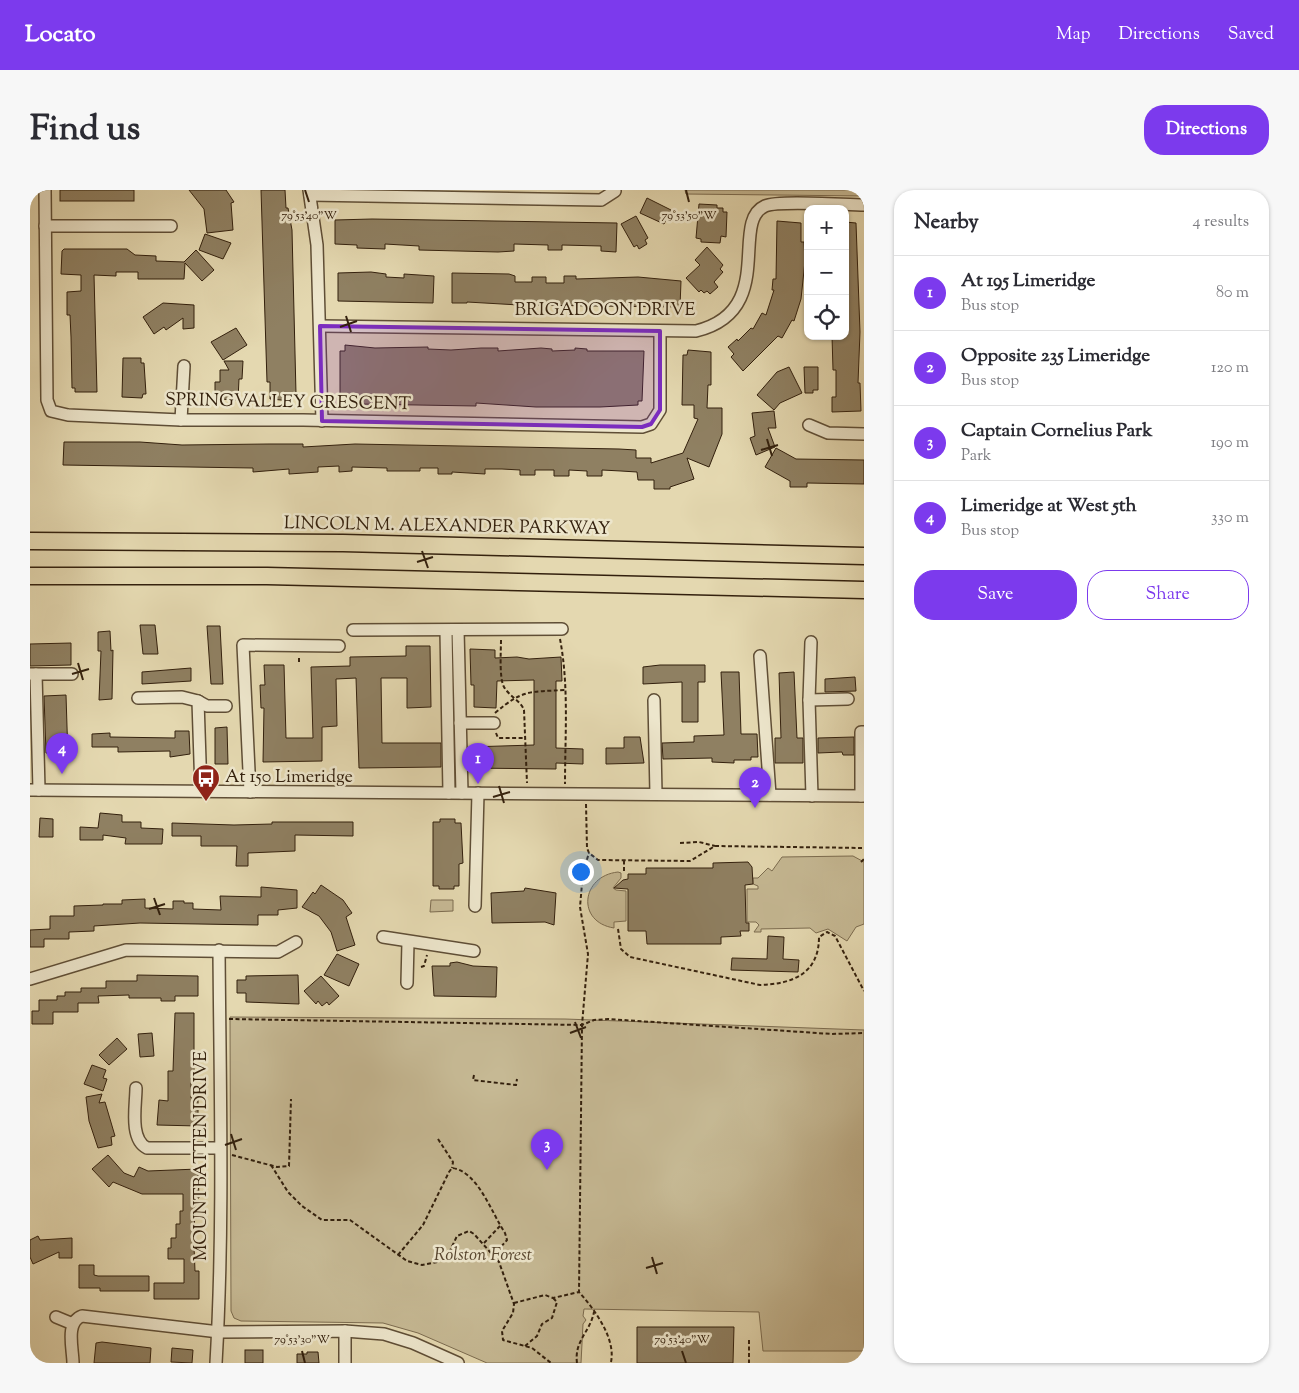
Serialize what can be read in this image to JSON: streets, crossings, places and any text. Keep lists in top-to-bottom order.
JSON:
{
  "streets": {
    "highway": ["LINCOLN M. ALEXANDER PARKWAY"],
    "street": ["BRIGADOON DRIVE", "SPRINGVALLEY CRESCENT", "MOUNTBATTEN DRIVE"]
  },
  "crossings": [
    ["BRIGADOON DRIVE", "SPRINGVALLEY CRESCENT"]
  ],
  "parks": ["Rolston Forest"],
  "places": {
    "bus stop": ["At 150 Limeridge"]
  },
  "page": {
    "header": "Locato",
    "nav": ["Map", "Directions", "Saved"],
    "title": "Find us",
    "buttons": [
      "Directions",
      ["Save", "Share"]
    ],
    "heading": ["Nearby", "4 results"],
    "map_buttons": ["+", "−"],
    "list": [
      {
        "mark": "1",
        "name": "At 195 Limeridge",
        "note": "Bus stop",
        "value": "80 m"
      },
      {
        "mark": "2",
        "name": "Opposite 235 Limeridge",
        "note": "Bus stop",
        "value": "120 m"
      },
      {
        "mark": "3",
        "name": "Captain Cornelius Park",
        "note": "Park",
        "value": "190 m"
      },
      {
        "mark": "4",
        "name": "Limeridge at West 5th",
        "note": "Bus stop",
        "value": "330 m"
      }
    ],
    "pins": [
      "4",
      "1",
      "2",
      "3"
    ]
  },
  "coordinates": ["79°53'40\"W", "79°53'50\"W", "79°53'30\"W"]
}
